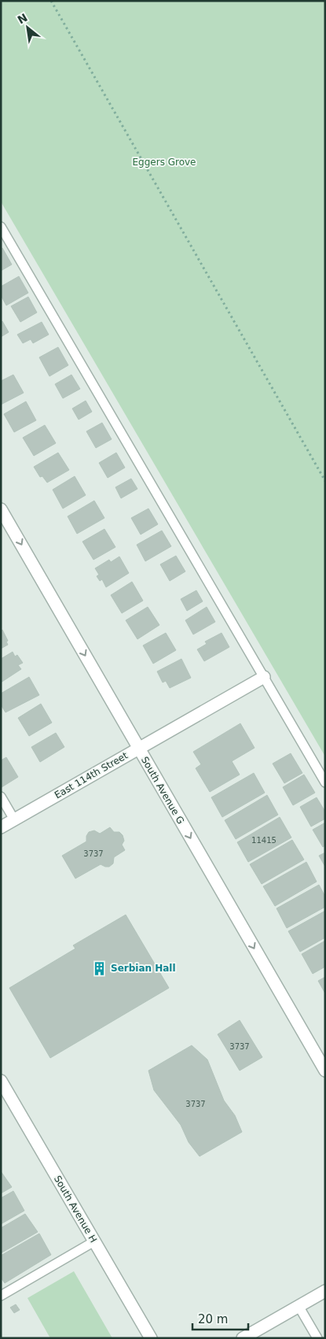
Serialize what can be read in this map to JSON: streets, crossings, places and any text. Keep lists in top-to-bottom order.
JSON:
{
  "streets": {
    "street": ["East 114th Street", "South Avenue G", "South Avenue H"]
  },
  "crossings": [
    ["East 114th Street", "South Avenue G"]
  ],
  "one_way": ["South Avenue G"],
  "parks": ["Eggers Grove"],
  "places": {
    "building": ["Serbian Hall"]
  },
  "house_numbers": [
    "11415",
    "3737",
    "3737",
    "3737"
  ],
  "scale_bar": "20 m",
  "north": "top left"
}
